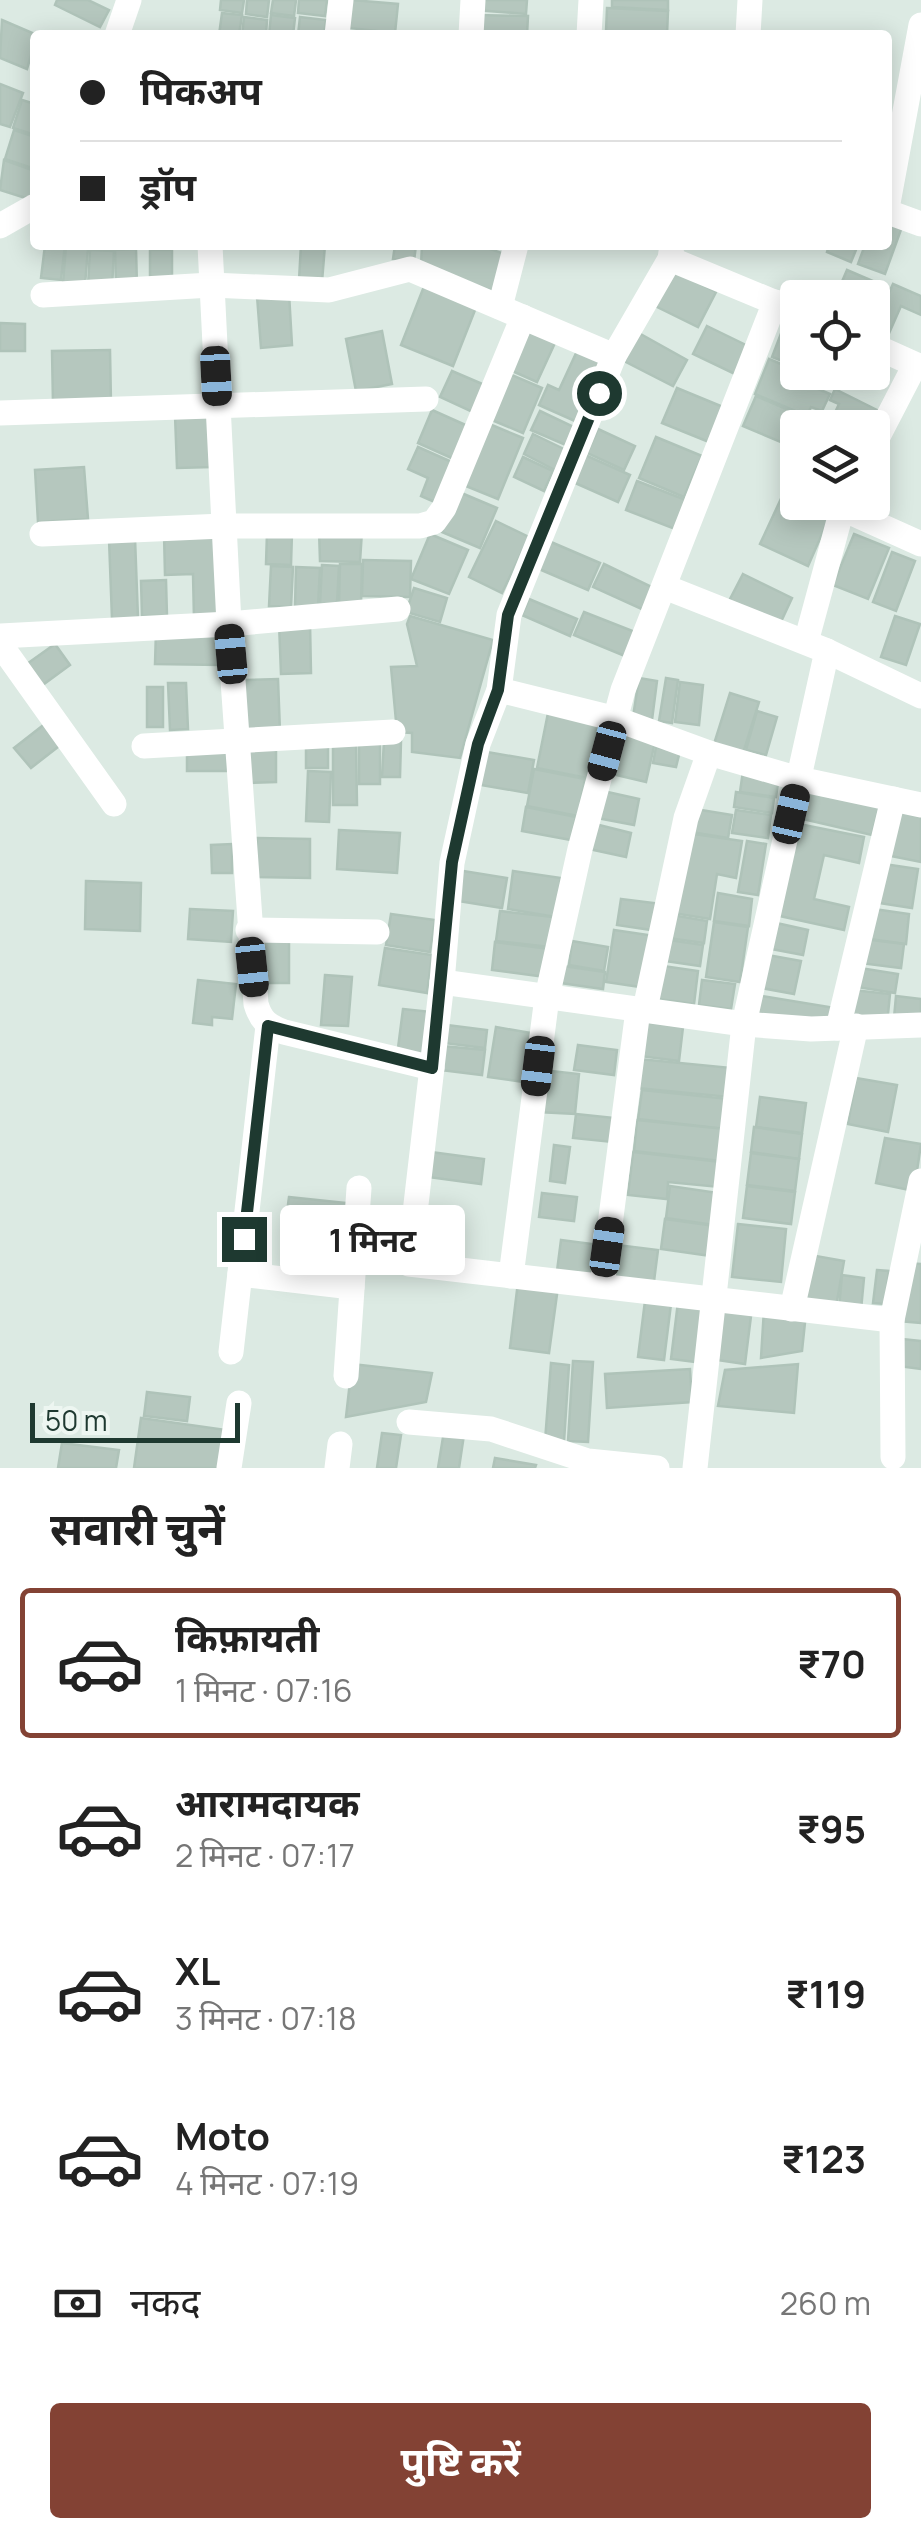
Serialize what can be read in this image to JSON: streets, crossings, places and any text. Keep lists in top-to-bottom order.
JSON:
{
  "scale_bar": "50 m",
  "page": {
    "banner": ["पिकअप", "ड्रॉप"],
    "bubble": "1 मिनट",
    "scale": "50 m",
    "heading": "सवारी चुनें",
    "list": [
      {
        "name": "किफ़ायती",
        "note": "1 मिनट · 07:16",
        "value": "₹70"
      },
      {
        "name": "आरामदायक",
        "note": "2 मिनट · 07:17",
        "value": "₹95"
      },
      {
        "name": "XL",
        "note": "3 मिनट · 07:18",
        "value": "₹119"
      },
      {
        "name": "Moto",
        "note": "4 मिनट · 07:19",
        "value": "₹123"
      }
    ],
    "pay": ["नकद", "260 m"],
    "buttons": "पुष्टि करें"
  }
}
